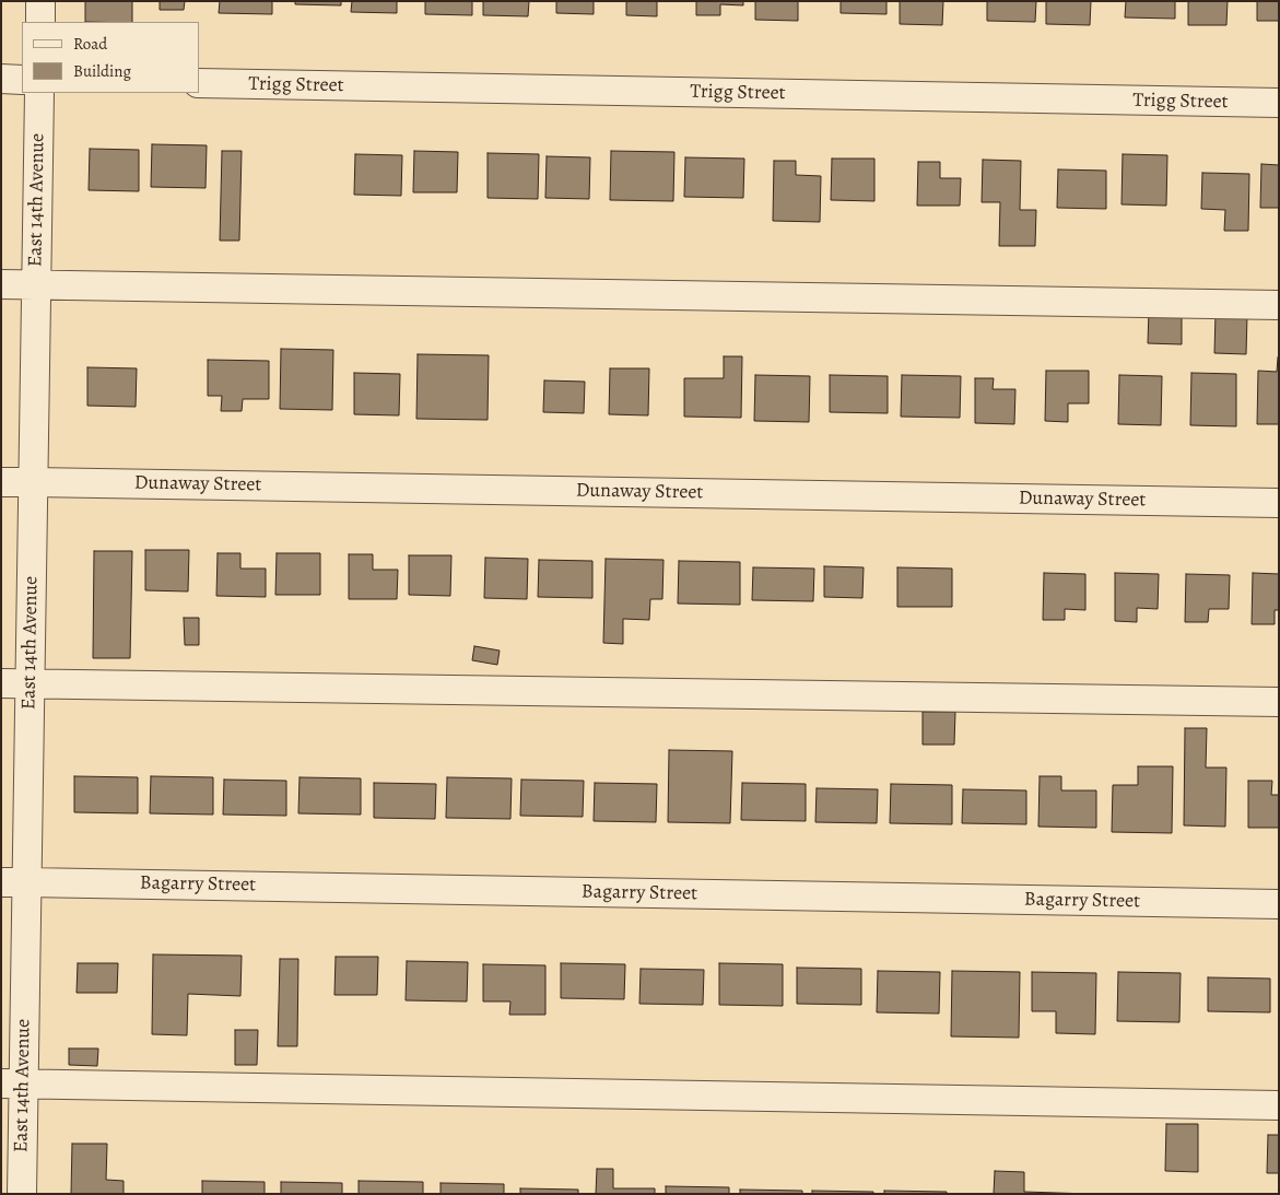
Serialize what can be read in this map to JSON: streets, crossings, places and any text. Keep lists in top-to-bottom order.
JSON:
{
  "streets": {
    "street": [
      "Trigg Street",
      "East 14th Avenue",
      "Dunaway Street",
      "Bagarry Street"
    ]
  },
  "crossings": [
    ["East 14th Avenue", "Dunaway Street"],
    ["East 14th Avenue", "Bagarry Street"]
  ],
  "legend": ["Road", "Building"]
}
